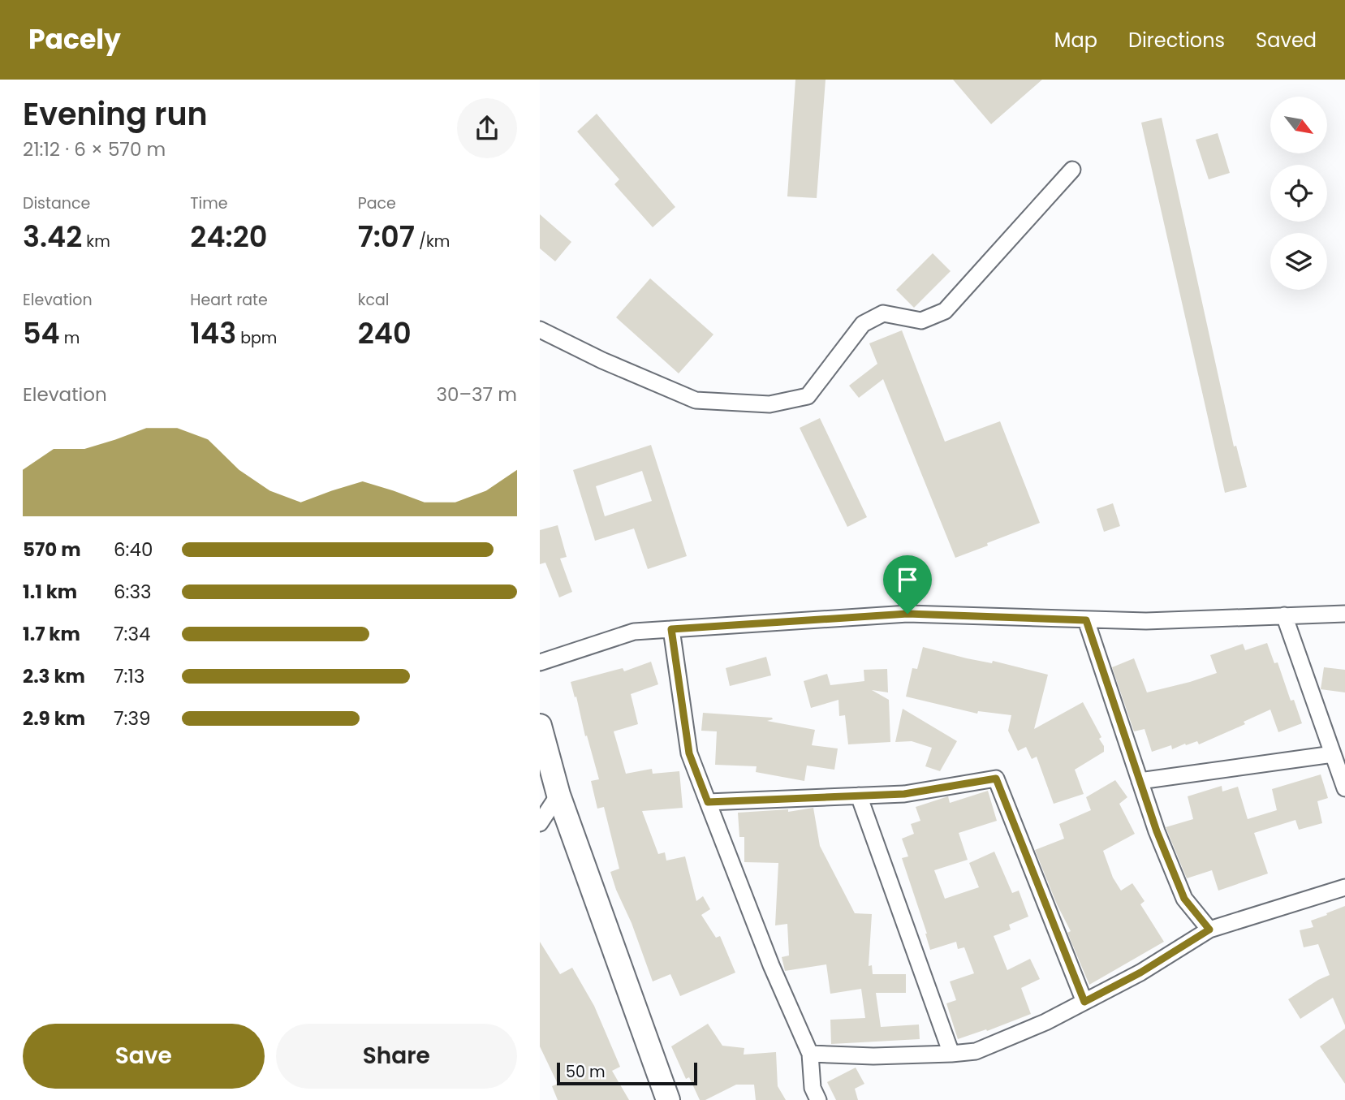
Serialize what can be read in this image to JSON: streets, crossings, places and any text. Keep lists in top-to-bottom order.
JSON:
{
  "scale_bar": "50 m",
  "north": "bottom right",
  "page": {
    "header": "Pacely",
    "nav": ["Map", "Directions", "Saved"],
    "heading": ["Evening run", "21:12 · 6 × 570 m"],
    "stats": [
      ["Distance", "3.42 km"],
      ["Time", "24:20"],
      ["Pace", "7:07 /km"],
      ["Elevation", "54 m"],
      ["Heart rate", "143 bpm"],
      ["kcal", "240"]
    ],
    "chart": ["Elevation", "30–37 m"],
    "list": [
      {
        "name": "570 m",
        "note": "6:40"
      },
      {
        "name": "1.1 km",
        "note": "6:33"
      },
      {
        "name": "1.7 km",
        "note": "7:34"
      },
      {
        "name": "2.3 km",
        "note": "7:13"
      },
      {
        "name": "2.9 km",
        "note": "7:39"
      }
    ],
    "buttons": ["Save", "Share"],
    "scale": "50 m"
  }
}
